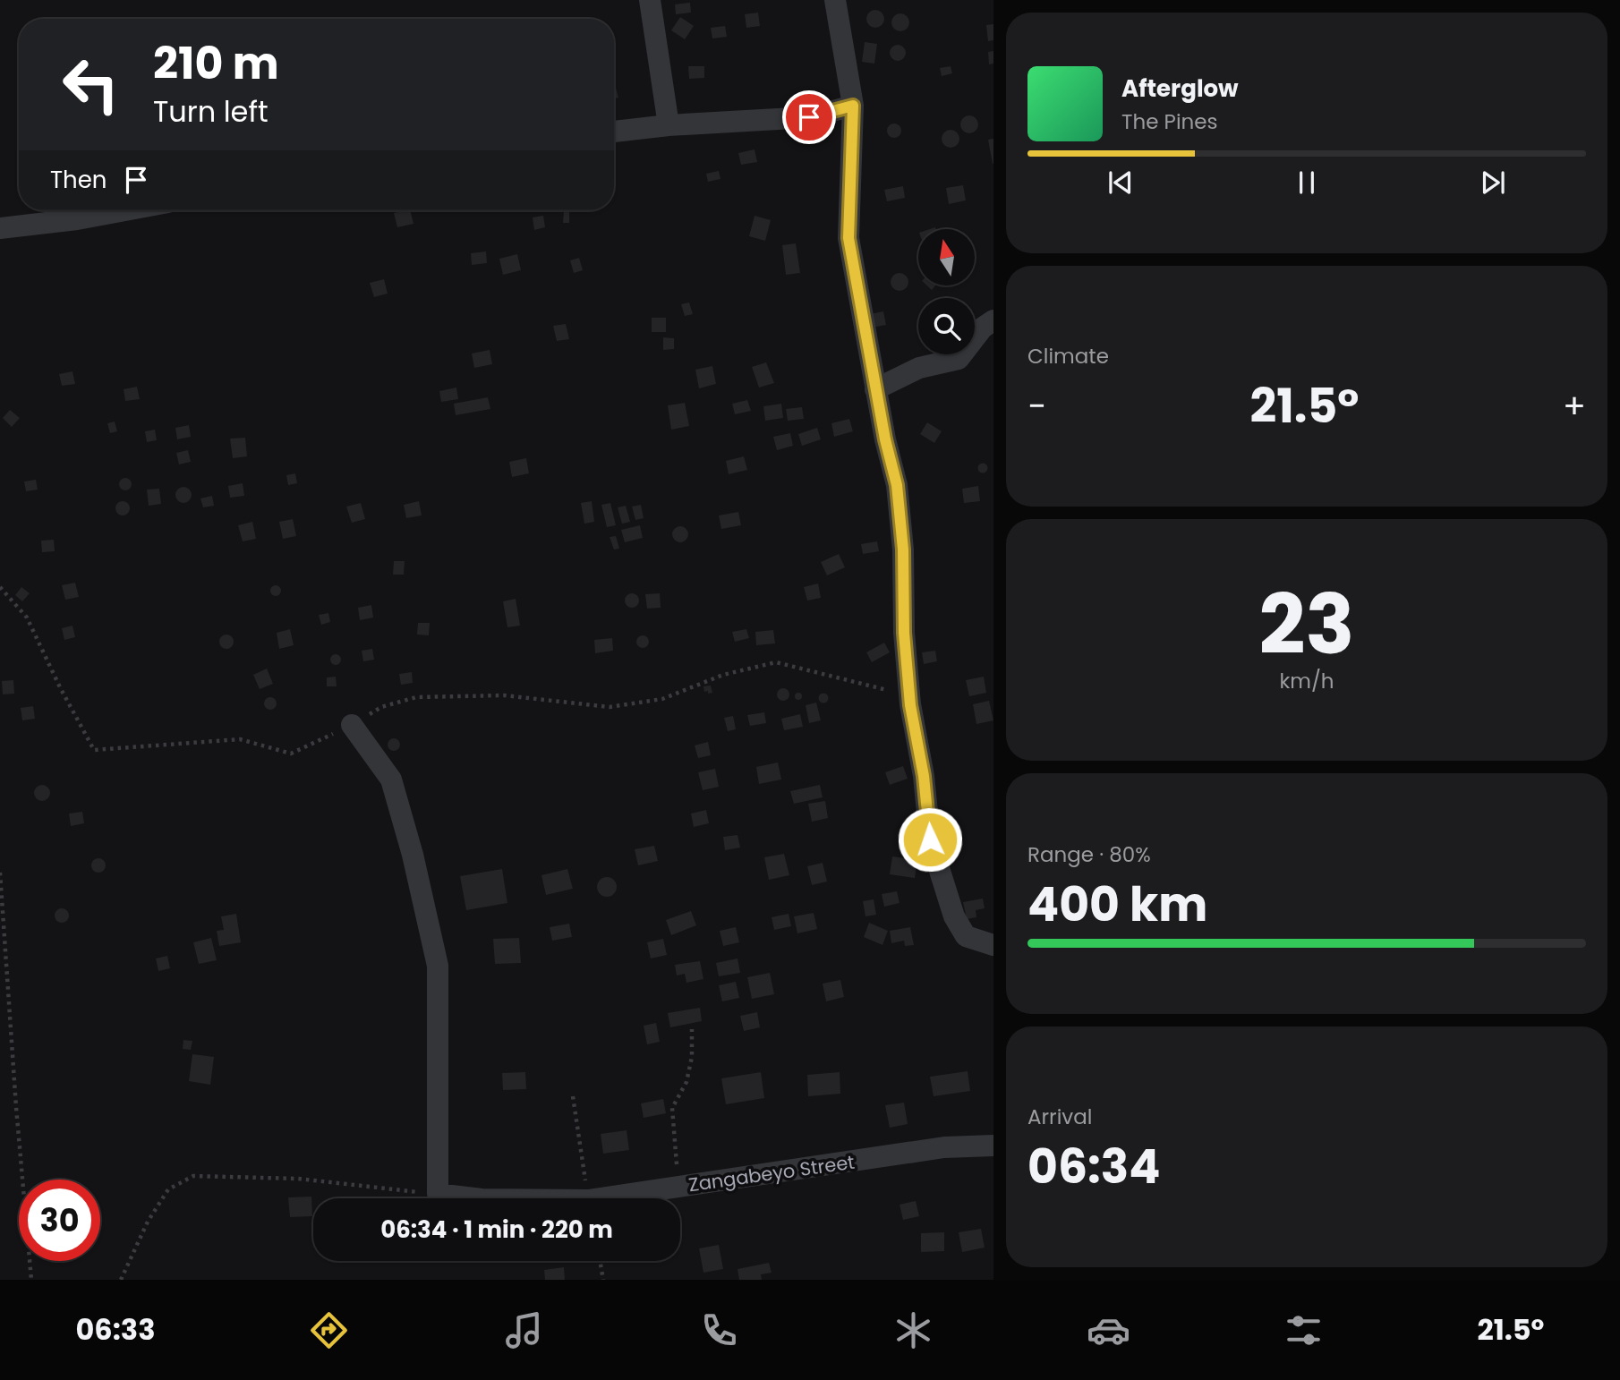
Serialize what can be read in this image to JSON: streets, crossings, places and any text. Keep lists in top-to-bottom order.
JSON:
{
  "streets": {
    "street": ["Zangabeyo Street"]
  },
  "north": "top",
  "page": {
    "turn": ["210 m", "Turn left"],
    "song": ["Afterglow", "The Pines"],
    "then": "Then",
    "tile": [
      "Climate",
      ["23", "km/h"],
      ["Range · 80%", "400 km"],
      ["Arrival", "06:34"]
    ],
    "heat": ["−", "21.5°", "+"],
    "limit": "30",
    "trip": "06:34 · 1 min · 220 m",
    "tabs": ["06:33", "21.5°"]
  }
}
